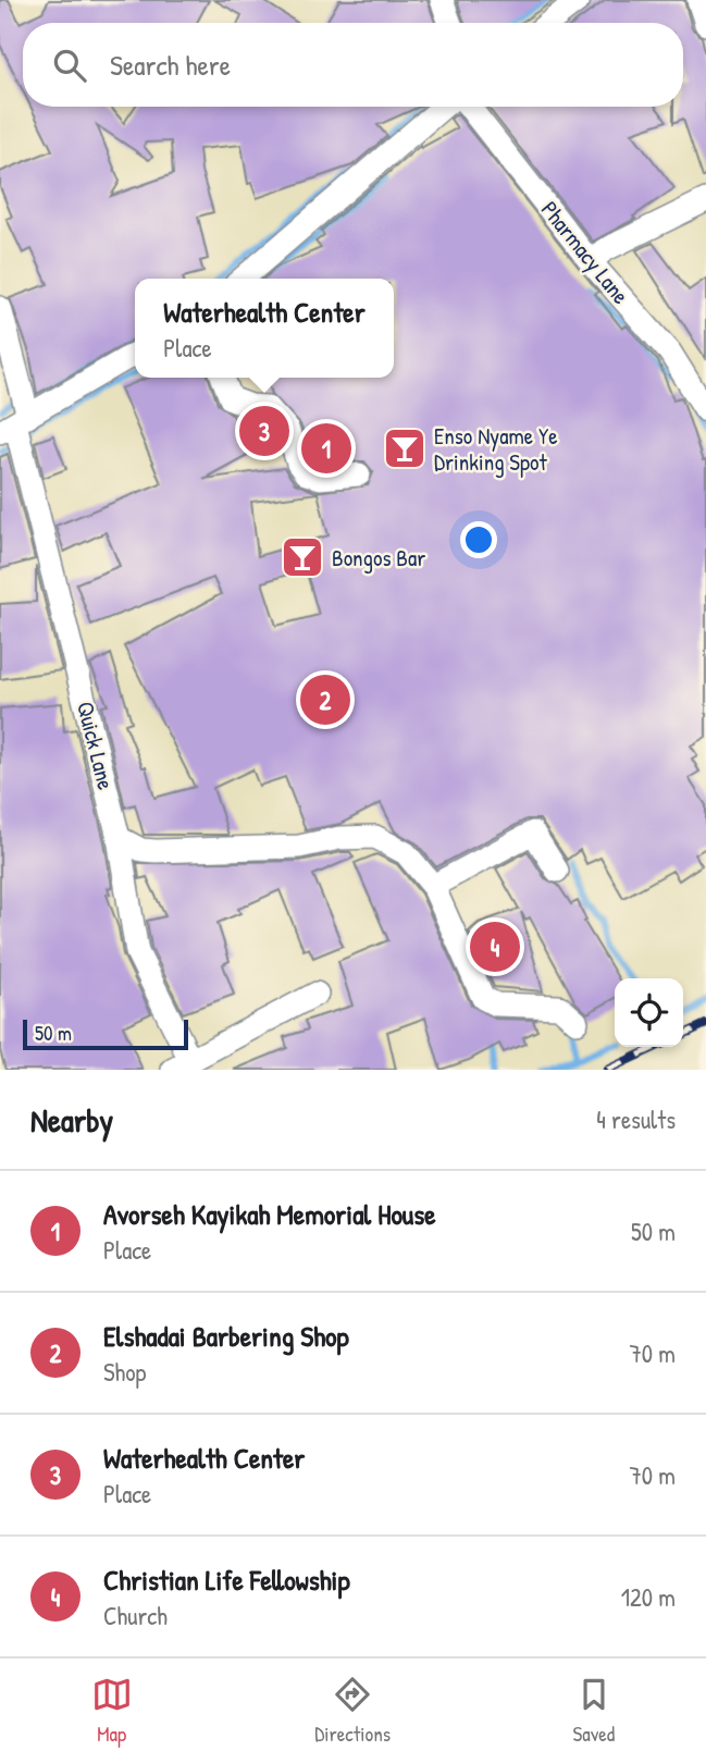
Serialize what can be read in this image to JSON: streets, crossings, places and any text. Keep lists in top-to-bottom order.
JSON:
{
  "streets": {
    "street": ["Pharmacy Lane", "Quick Lane"]
  },
  "places": {
    "bar": ["Enso Nyame Ye Drinking Spot", "Bongos Bar"]
  },
  "scale_bar": "50 m",
  "page": {
    "search": "Search here",
    "popup": ["Waterhealth Center", "Place"],
    "pins": [
      "3",
      "1",
      "2",
      "4"
    ],
    "scale": "50 m",
    "heading": ["Nearby", "4 results"],
    "list": [
      {
        "mark": "1",
        "name": "Avorseh Kayikah Memorial House",
        "note": "Place",
        "value": "50 m"
      },
      {
        "mark": "2",
        "name": "Elshadai Barbering Shop",
        "note": "Shop",
        "value": "70 m"
      },
      {
        "mark": "3",
        "name": "Waterhealth Center",
        "note": "Place",
        "value": "70 m"
      },
      {
        "mark": "4",
        "name": "Christian Life Fellowship",
        "note": "Church",
        "value": "120 m"
      }
    ],
    "nav": ["Map", "Directions", "Saved"]
  }
}
